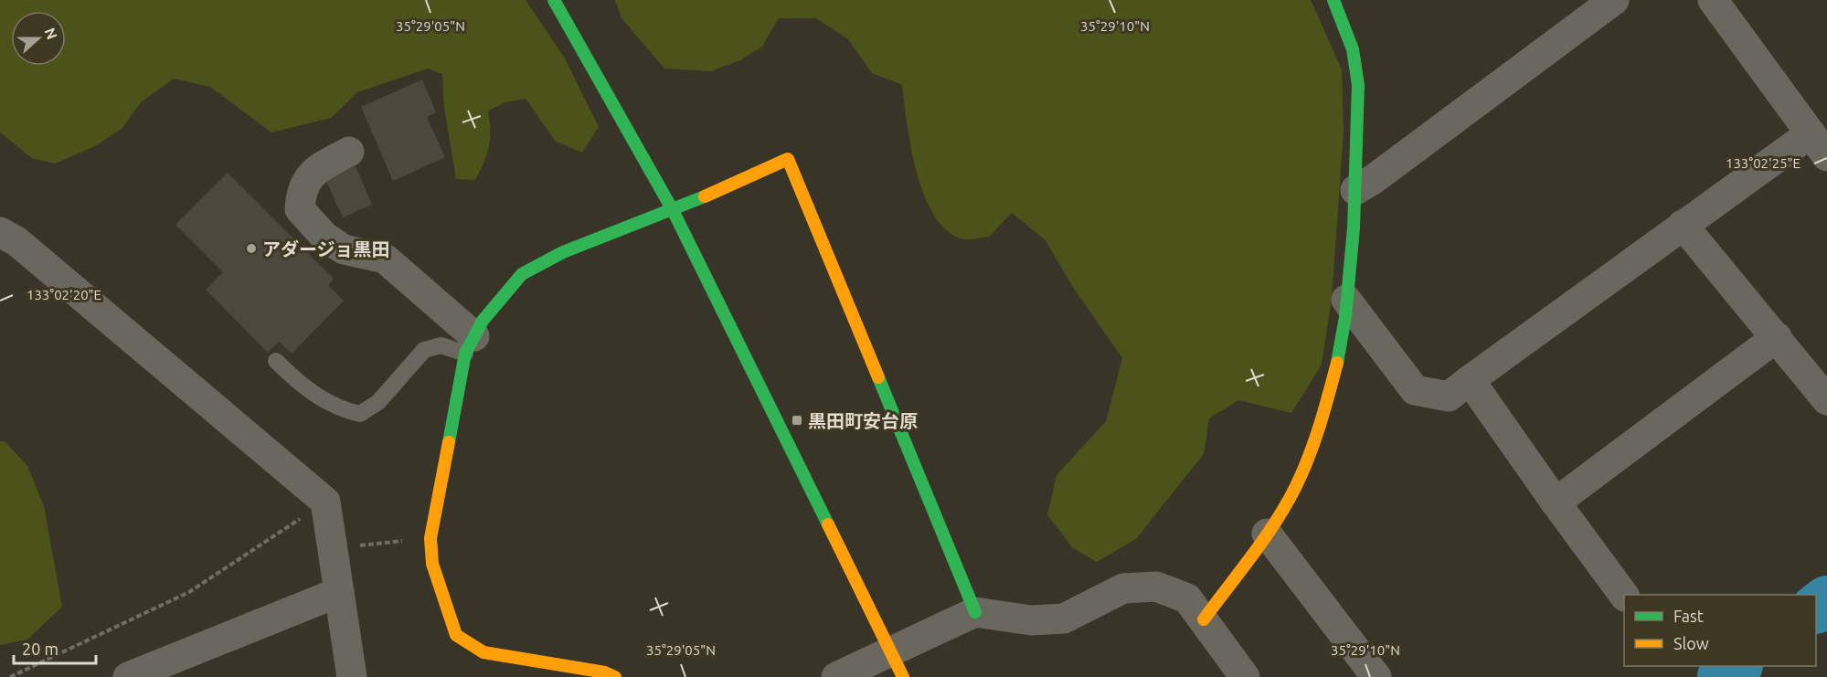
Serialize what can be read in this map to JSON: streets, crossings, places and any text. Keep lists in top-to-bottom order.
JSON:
{
  "places": {
    "other": ["アダージョ黒田"],
    "transit": ["黒田町安台原"]
  },
  "legend": ["Fast", "Slow"],
  "scale_bar": "20 m",
  "north": "right",
  "coordinates": [
    "35°29'05\"N",
    "35°29'10\"N",
    "133°02'25\"E",
    "133°02'20\"E"
  ]
}
